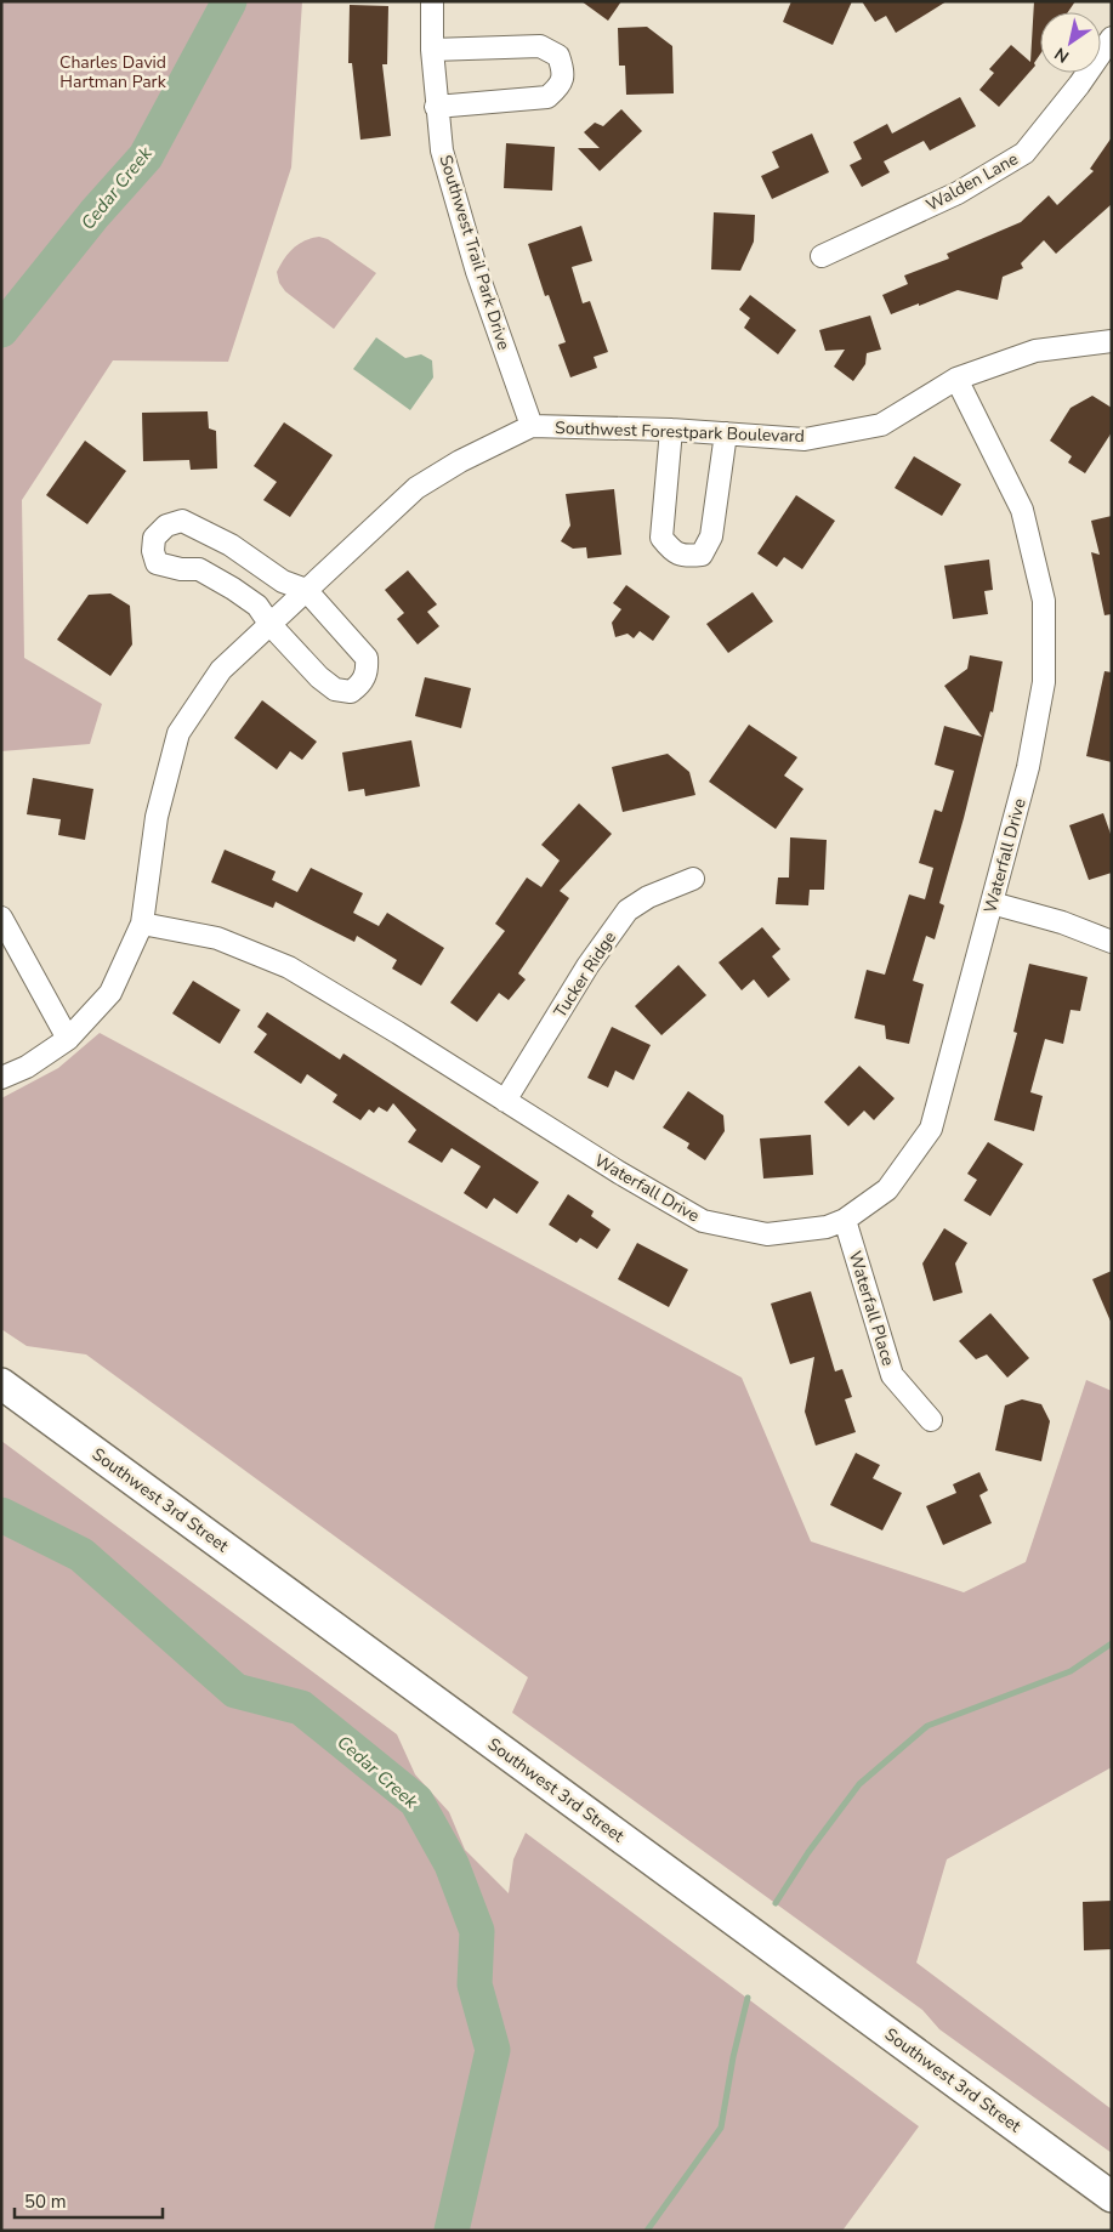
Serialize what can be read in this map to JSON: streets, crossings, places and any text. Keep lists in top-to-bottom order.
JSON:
{
  "streets": {
    "main road": ["Southwest 3rd Street"],
    "street": [
      "Walden Lane",
      "Southwest Trail Park Drive",
      "Southwest Forestpark Boulevard",
      "Waterfall Drive",
      "Tucker Ridge",
      "Waterfall Place"
    ]
  },
  "crossings": [
    ["Southwest Trail Park Drive", "Southwest Forestpark Boulevard"],
    ["Southwest Forestpark Boulevard", "Waterfall Drive"],
    ["Waterfall Drive", "Tucker Ridge"],
    ["Waterfall Drive", "Waterfall Place"]
  ],
  "water": ["Cedar Creek"],
  "parks": ["Charles David Hartman Park"],
  "scale_bar": "50 m",
  "north": "bottom left"
}
